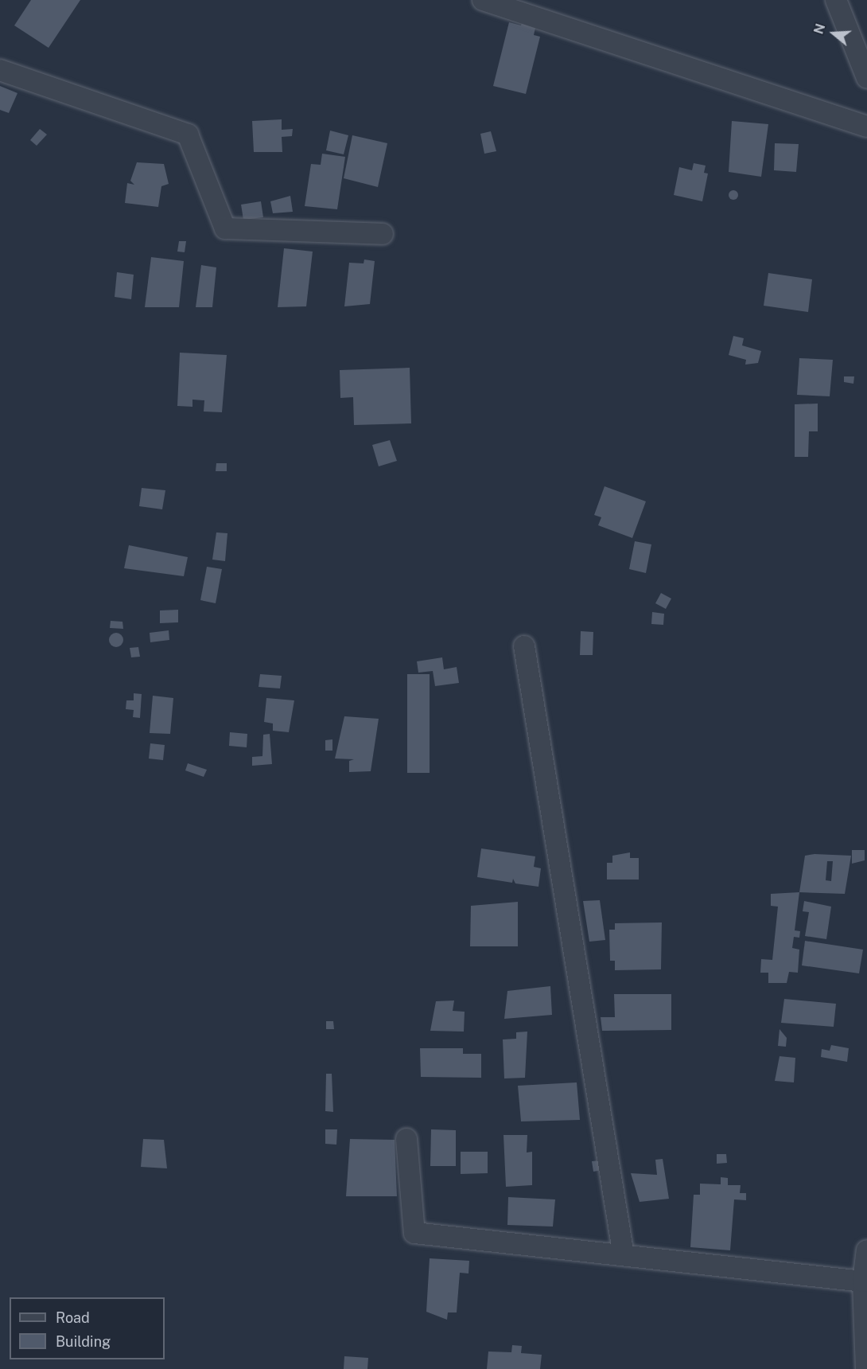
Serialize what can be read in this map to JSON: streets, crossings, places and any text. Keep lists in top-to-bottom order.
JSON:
{
  "legend": ["Road", "Building"],
  "north": "left"
}
